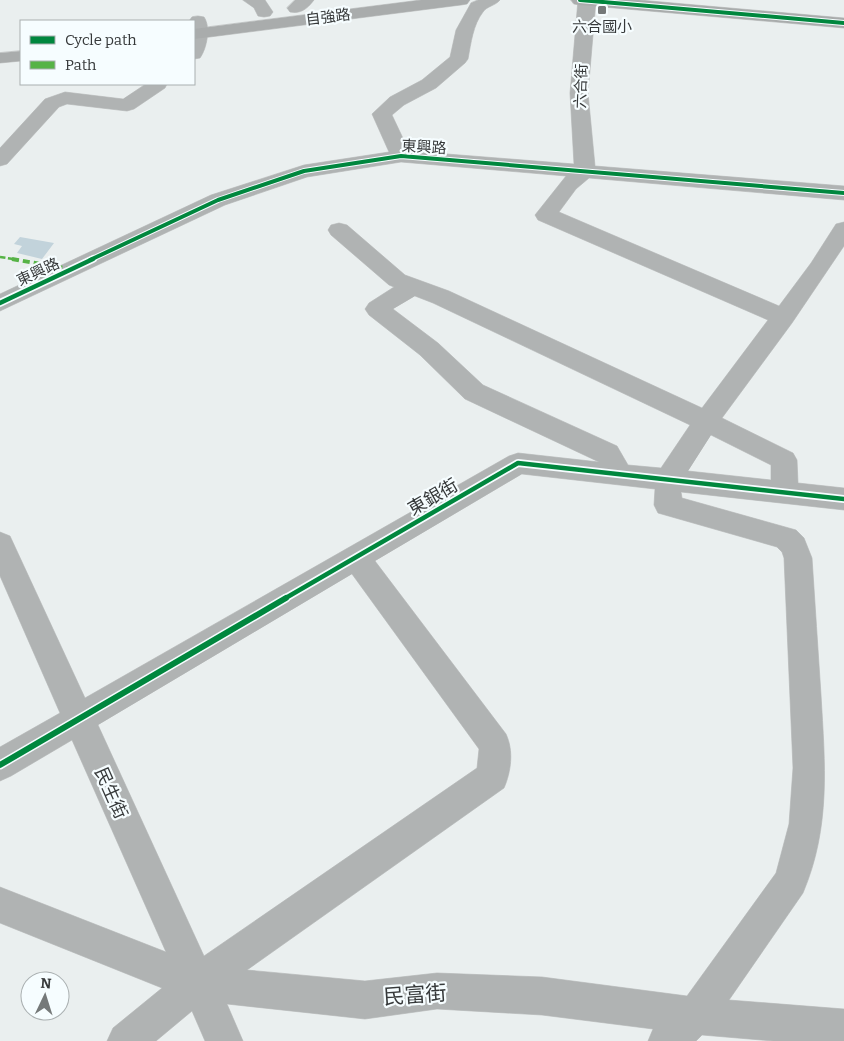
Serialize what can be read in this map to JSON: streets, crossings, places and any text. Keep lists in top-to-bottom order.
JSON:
{
  "streets": {
    "main road": ["自強路"],
    "street": [
      "六合街",
      "東興路",
      "東銀街",
      "民生街",
      "民富街"
    ]
  },
  "crossings": [
    ["六合街", "東興路"],
    ["東銀街", "民生街"],
    ["民生街", "民富街"]
  ],
  "places": {
    "transit": ["六合國小"]
  },
  "legend": ["Cycle path", "Path"],
  "north": "top"
}
